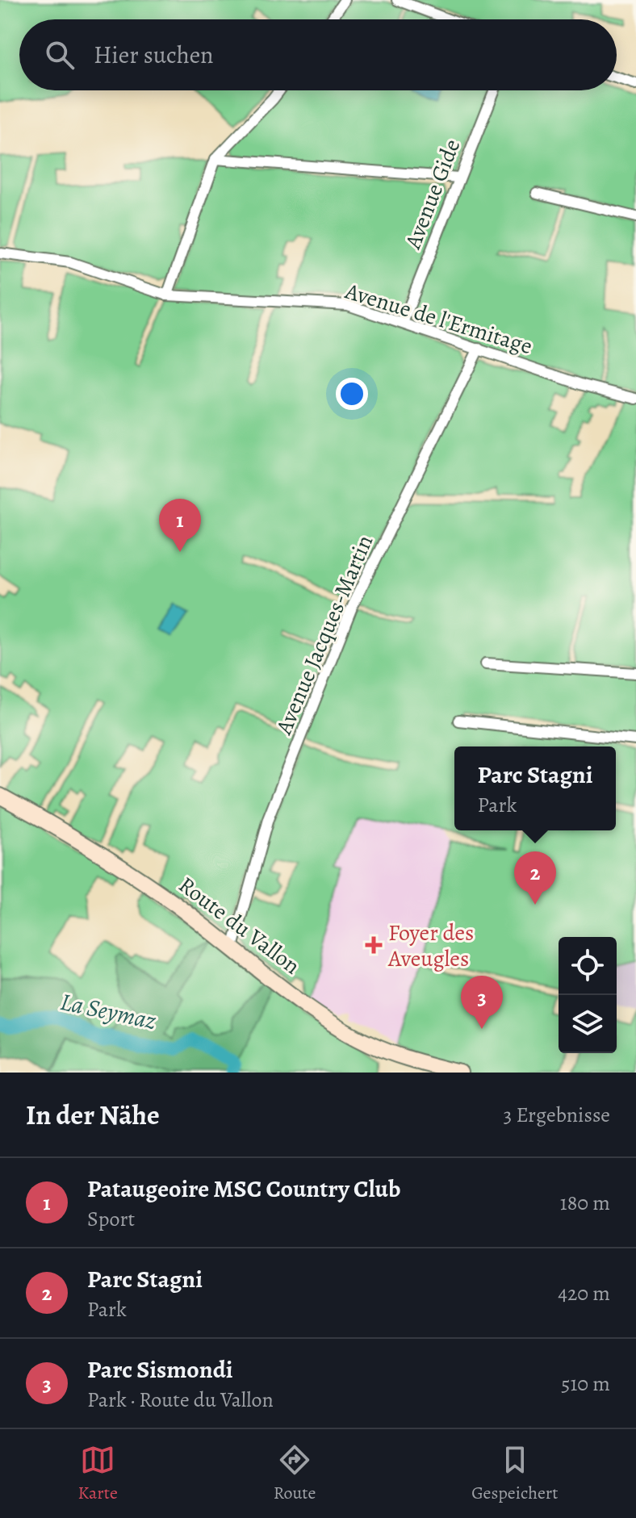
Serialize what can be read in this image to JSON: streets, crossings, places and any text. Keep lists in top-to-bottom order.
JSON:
{
  "streets": {
    "main road": ["Route du Vallon"],
    "street": ["Avenue Gide", "Avenue de l'Ermitage", "Avenue Jacques-Martin"]
  },
  "crossings": [
    ["Avenue Gide", "Avenue de l'Ermitage"],
    ["Avenue de l'Ermitage", "Avenue Jacques-Martin"],
    ["Avenue Jacques-Martin", "Route du Vallon"]
  ],
  "water": ["La Seymaz"],
  "places": {
    "health": ["Foyer des Aveugles"]
  },
  "page": {
    "search": "Hier suchen",
    "pins": ["1", "2", "3"],
    "popup": ["Parc Stagni", "Park"],
    "heading": ["In der Nähe", "3 Ergebnisse"],
    "list": [
      {
        "mark": "1",
        "name": "Pataugeoire MSC Country Club",
        "note": "Sport",
        "value": "180 m"
      },
      {
        "mark": "2",
        "name": "Parc Stagni",
        "note": "Park",
        "value": "420 m"
      },
      {
        "mark": "3",
        "name": "Parc Sismondi",
        "note": "Park · Route du Vallon",
        "value": "510 m"
      }
    ],
    "nav": ["Karte", "Route", "Gespeichert"]
  }
}
